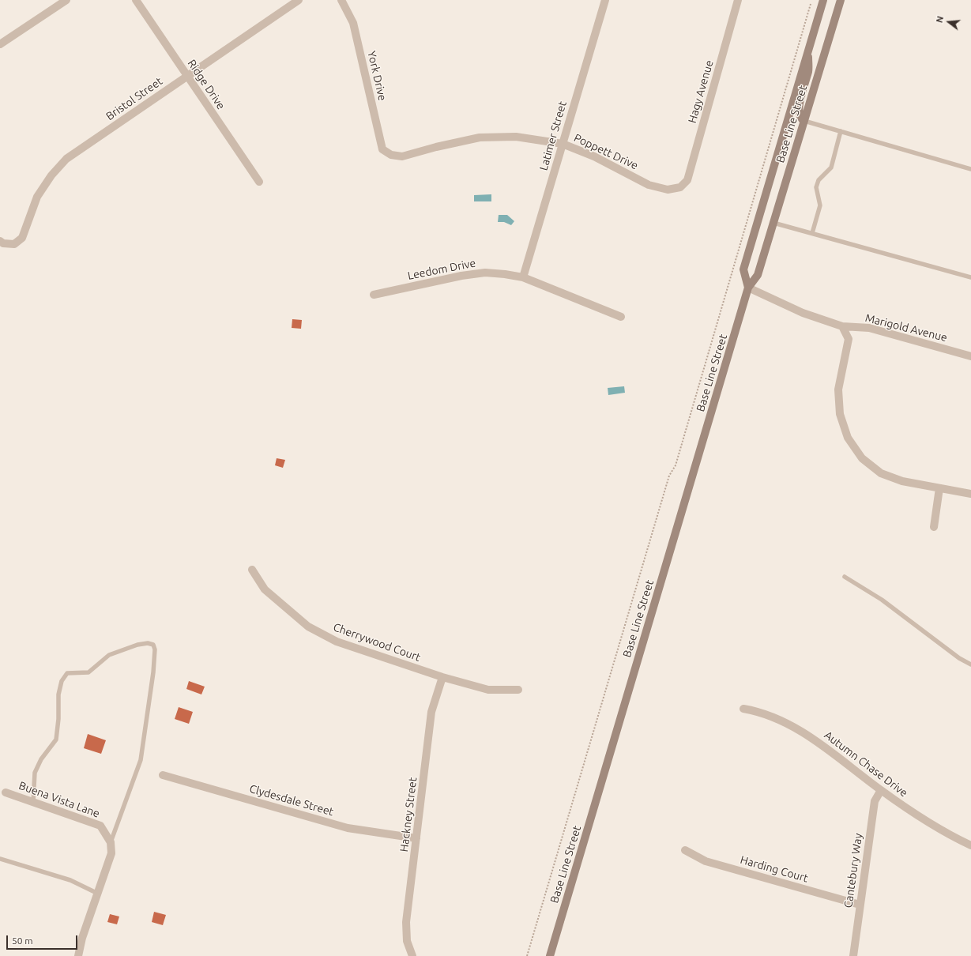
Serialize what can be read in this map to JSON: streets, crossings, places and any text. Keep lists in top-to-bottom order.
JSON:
{
  "streets": {
    "main road": ["Base Line Street"],
    "street": [
      "York Drive",
      "Ridge Drive",
      "Hagy Avenue",
      "Bristol Street",
      "Latimer Street",
      "Poppett Drive",
      "Leedom Drive",
      "Marigold Avenue",
      "Cherrywood Court",
      "Autumn Chase Drive",
      "Buena Vista Lane",
      "Clydesdale Street",
      "Hackney Street",
      "Harding Court",
      "Cantebury Way"
    ]
  },
  "crossings": [
    ["York Drive", "Poppett Drive"],
    ["Ridge Drive", "Bristol Street"],
    ["Hagy Avenue", "Poppett Drive"],
    ["Base Line Street", "Marigold Avenue"],
    ["Latimer Street", "Poppett Drive"],
    ["Latimer Street", "Leedom Drive"],
    ["Cherrywood Court", "Hackney Street"],
    ["Autumn Chase Drive", "Cantebury Way"],
    ["Clydesdale Street", "Hackney Street"],
    ["Harding Court", "Cantebury Way"]
  ],
  "scale_bar": "50 m",
  "north": "left"
}
